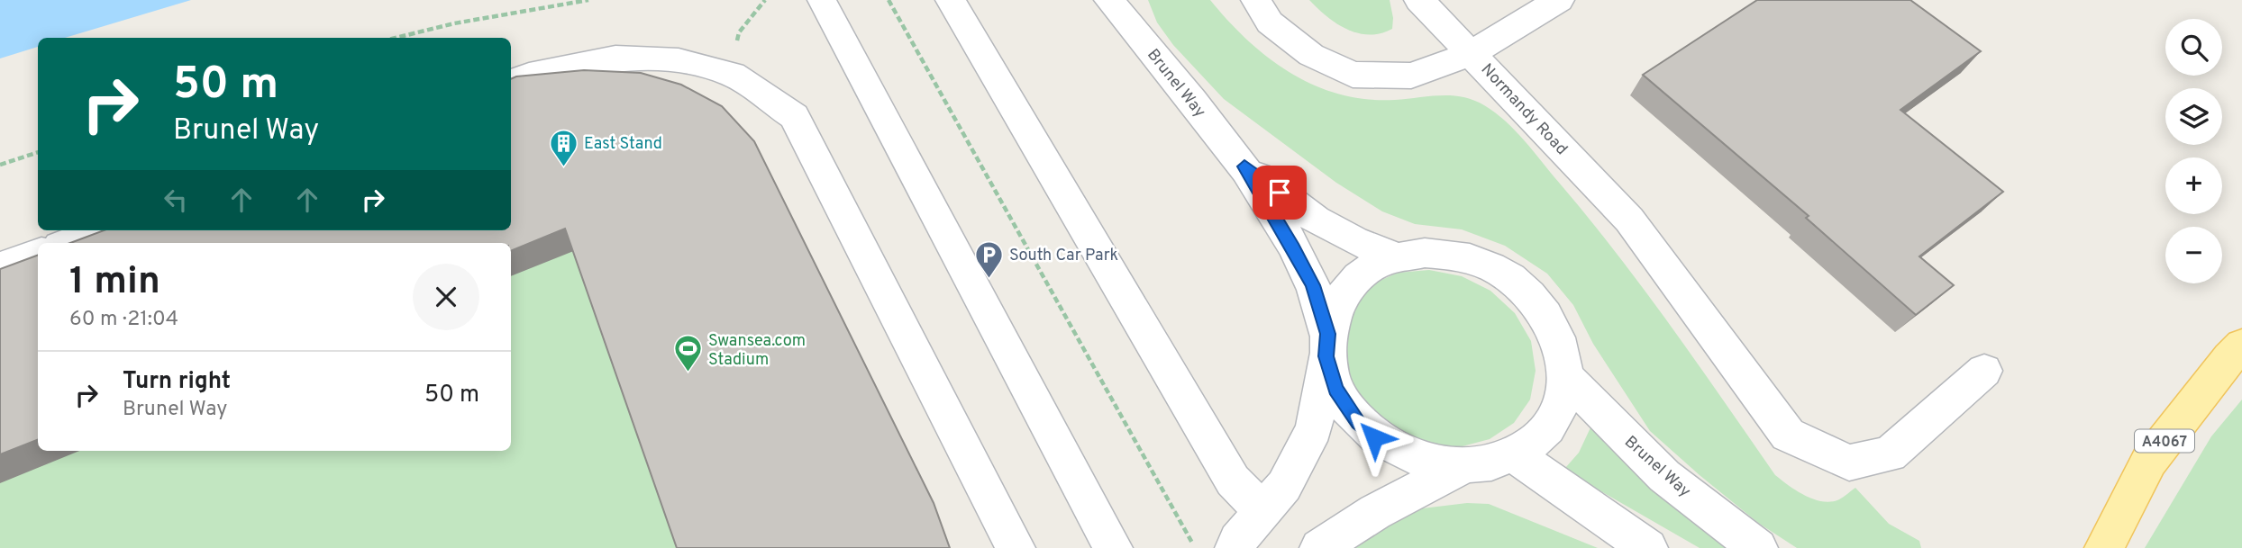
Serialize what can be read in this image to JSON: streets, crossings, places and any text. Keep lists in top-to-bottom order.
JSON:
{
  "streets": {
    "main road": ["A4067"],
    "street": ["Brunel Way", "Normandy Road"]
  },
  "places": {
    "building": ["East Stand"],
    "parking": ["South Car Park"],
    "sports": ["Swansea.com Stadium"]
  },
  "page": {
    "map_buttons": ["+", "−"],
    "turn": ["50 m", "Brunel Way"],
    "heading": ["1 min", "60 m · 21:04"],
    "list": [
      {
        "name": "Turn right",
        "note": "Brunel Way",
        "value": "50 m"
      }
    ]
  }
}
